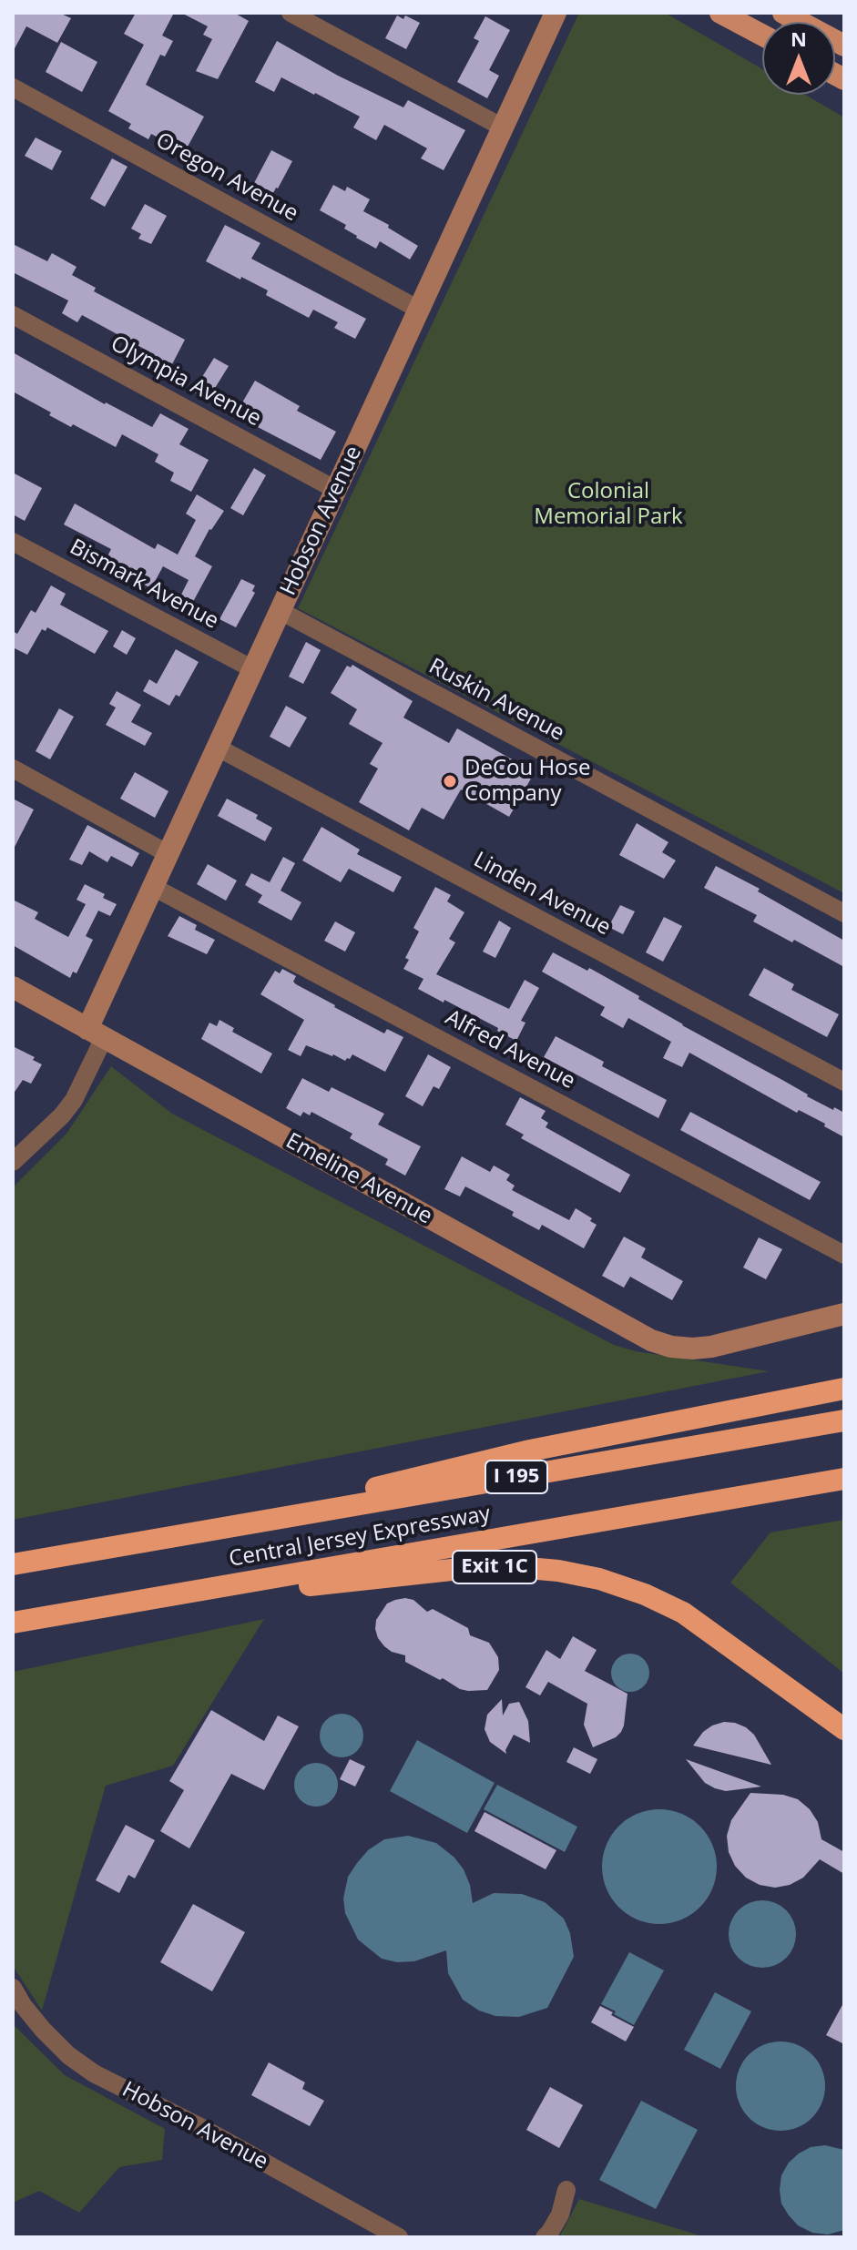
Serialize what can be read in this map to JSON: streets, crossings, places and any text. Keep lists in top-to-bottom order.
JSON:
{
  "streets": {
    "highway": ["I 195", "Central Jersey Expressway", "Exit 1C"],
    "street": [
      "Oregon Avenue",
      "Olympia Avenue",
      "Hobson Avenue",
      "Bismark Avenue",
      "Ruskin Avenue",
      "Linden Avenue",
      "Alfred Avenue",
      "Emeline Avenue"
    ]
  },
  "crossings": [
    ["Oregon Avenue", "Hobson Avenue"],
    ["Olympia Avenue", "Hobson Avenue"],
    ["Hobson Avenue", "Bismark Avenue"],
    ["Hobson Avenue", "Ruskin Avenue"],
    ["Hobson Avenue", "Linden Avenue"],
    ["Hobson Avenue", "Alfred Avenue"],
    ["Hobson Avenue", "Emeline Avenue"],
    ["Central Jersey Expressway", "Exit 1C"]
  ],
  "parks": ["Colonial Memorial Park"],
  "places": ["DeCou Hose Company"],
  "north": "top"
}
